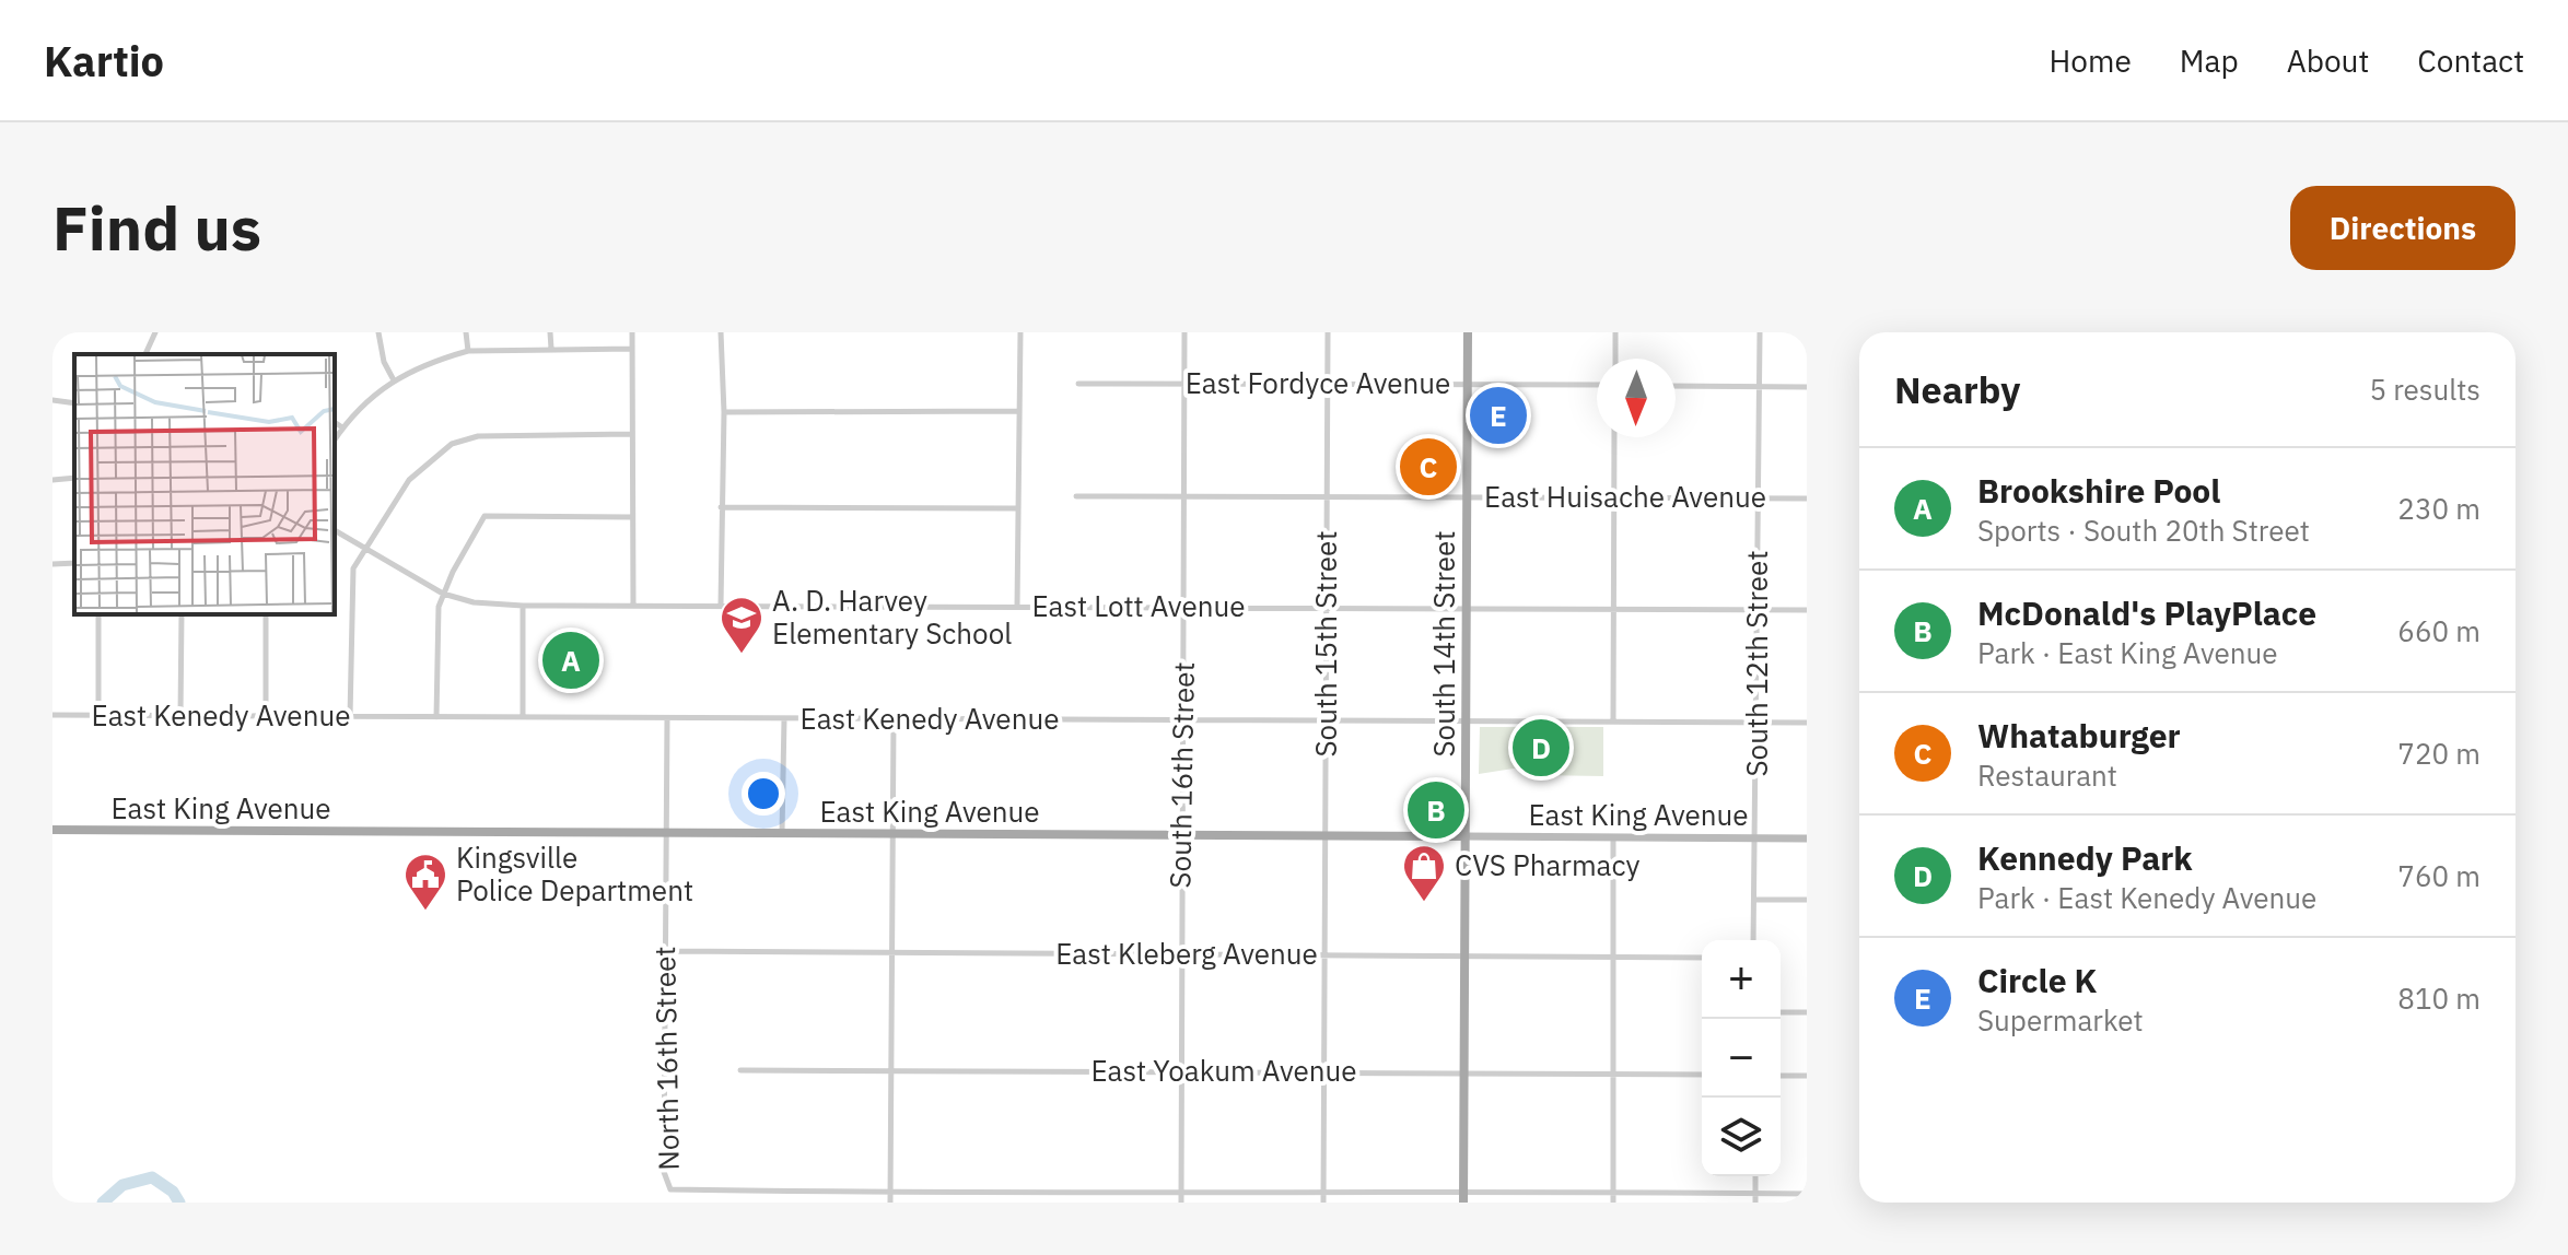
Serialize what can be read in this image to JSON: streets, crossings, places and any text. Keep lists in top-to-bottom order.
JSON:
{
  "streets": {
    "main road": ["South 14th Street", "East King Avenue"],
    "street": [
      "East Fordyce Avenue",
      "East Huisache Avenue",
      "East Lott Avenue",
      "South 15th Street",
      "South 12th Street",
      "East Kenedy Avenue",
      "South 16th Street",
      "East Kleberg Avenue",
      "North 16th Street",
      "East Yoakum Avenue"
    ]
  },
  "crossings": [
    ["East Fordyce Avenue", "South 15th Street"],
    ["East Fordyce Avenue", "South 14th Street"],
    ["East Fordyce Avenue", "South 16th Street"],
    ["East Huisache Avenue", "South 15th Street"],
    ["East Huisache Avenue", "South 14th Street"],
    ["East Huisache Avenue", "South 12th Street"],
    ["East Huisache Avenue", "South 16th Street"],
    ["East Lott Avenue", "South 15th Street"],
    ["East Lott Avenue", "South 14th Street"],
    ["East Lott Avenue", "South 12th Street"],
    ["East Lott Avenue", "South 16th Street"],
    ["South 15th Street", "East Kenedy Avenue"],
    ["South 15th Street", "East King Avenue"],
    ["South 15th Street", "East Kleberg Avenue"],
    ["South 15th Street", "East Yoakum Avenue"],
    ["South 14th Street", "East Kenedy Avenue"],
    ["South 14th Street", "East King Avenue"],
    ["South 14th Street", "East Kleberg Avenue"],
    ["South 14th Street", "East Yoakum Avenue"],
    ["South 12th Street", "East Kenedy Avenue"],
    ["South 12th Street", "East King Avenue"],
    ["East Kenedy Avenue", "South 16th Street"],
    ["East Kenedy Avenue", "North 16th Street"],
    ["South 16th Street", "East King Avenue"],
    ["South 16th Street", "East Kleberg Avenue"],
    ["East King Avenue", "North 16th Street"],
    ["East Kleberg Avenue", "North 16th Street"]
  ],
  "places": {
    "school or university": ["A. D. Harvey Elementary School"],
    "shop": ["CVS Pharmacy"],
    "public building": ["Kingsville Police Department"]
  },
  "north": "bottom",
  "page": {
    "header": "Kartio",
    "nav": [
      "Home",
      "Map",
      "About",
      "Contact"
    ],
    "buttons": "Directions",
    "title": "Find us",
    "heading": ["Nearby", "5 results"],
    "pins": [
      "E",
      "C",
      "A",
      "D",
      "B"
    ],
    "list": [
      {
        "mark": "A",
        "name": "Brookshire Pool",
        "note": "Sports · South 20th Street",
        "value": "230 m"
      },
      {
        "mark": "B",
        "name": "McDonald's PlayPlace",
        "note": "Park · East King Avenue",
        "value": "660 m"
      },
      {
        "mark": "C",
        "name": "Whataburger",
        "note": "Restaurant",
        "value": "720 m"
      },
      {
        "mark": "D",
        "name": "Kennedy Park",
        "note": "Park · East Kenedy Avenue",
        "value": "760 m"
      },
      {
        "mark": "E",
        "name": "Circle K",
        "note": "Supermarket",
        "value": "810 m"
      }
    ],
    "map_buttons": ["+", "−"]
  }
}
